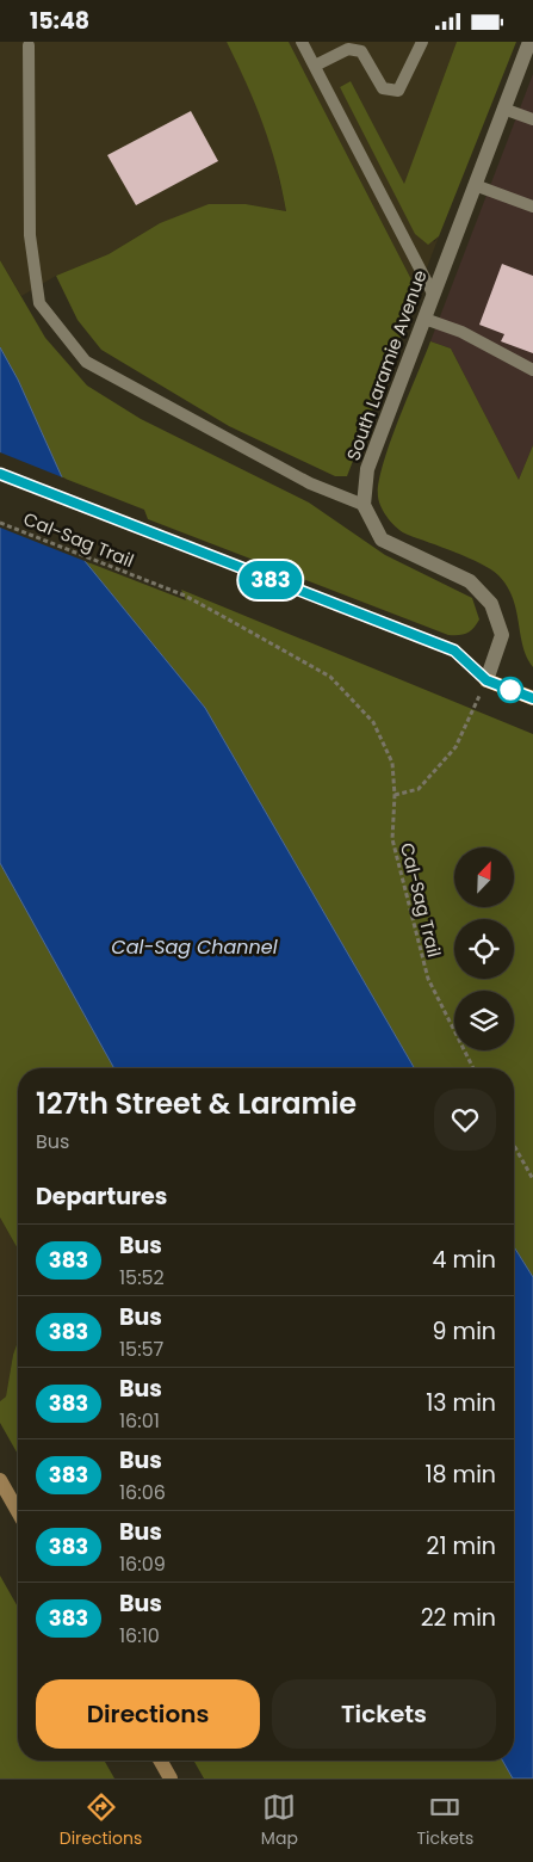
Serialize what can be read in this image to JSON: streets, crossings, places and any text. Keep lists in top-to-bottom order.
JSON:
{
  "streets": {
    "street": ["South Laramie Avenue"],
    "path": ["Cal-Sag Trail"]
  },
  "water": ["Cal-Sag Channel"],
  "lines": ["bus line 383"],
  "north": "top right",
  "page": {
    "status": "15:48",
    "on_map": "383",
    "heading": [
      ["127th Street & Laramie", "Bus"],
      "Departures"
    ],
    "list": [
      {
        "mark": "383",
        "name": "Bus",
        "note": "15:52",
        "value": "4 min"
      },
      {
        "mark": "383",
        "name": "Bus",
        "note": "15:57",
        "value": "9 min"
      },
      {
        "mark": "383",
        "name": "Bus",
        "note": "16:01",
        "value": "13 min"
      },
      {
        "mark": "383",
        "name": "Bus",
        "note": "16:06",
        "value": "18 min"
      },
      {
        "mark": "383",
        "name": "Bus",
        "note": "16:09",
        "value": "21 min"
      },
      {
        "mark": "383",
        "name": "Bus",
        "note": "16:10",
        "value": "22 min"
      }
    ],
    "buttons": ["Directions", "Tickets"],
    "tabs": ["Directions", "Map", "Tickets"]
  }
}
